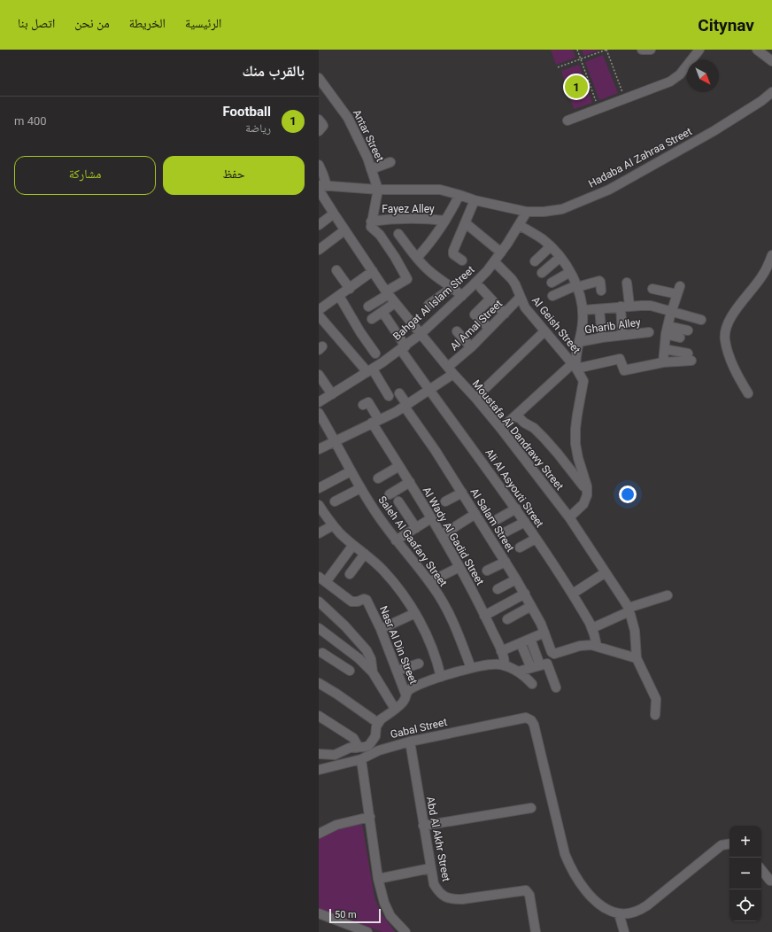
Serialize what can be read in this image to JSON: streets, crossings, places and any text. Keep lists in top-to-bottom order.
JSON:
{
  "streets": {
    "street": [
      "Antar Street",
      "Hadaba Al Zahraa Street",
      "Fayez Alley",
      "Bahgat Al Islam Street",
      "Al Amal Street",
      "Al Geish Street",
      "Gharib Alley",
      "Moustafa Al Dandrawy Street",
      "Ali Al Asyouti Street",
      "Al Salam Street",
      "Al Wady Al Gadid Street",
      "Saleh Al Gaafary Street",
      "Nasr Al Din Street",
      "Gabal Street",
      "Abd Al Akhr Street"
    ]
  },
  "crossings": [
    ["Antar Street", "Hadaba Al Zahraa Street"],
    ["Hadaba Al Zahraa Street", "Bahgat Al Islam Street"],
    ["Hadaba Al Zahraa Street", "Moustafa Al Dandrawy Street"],
    ["Bahgat Al Islam Street", "Al Geish Street"],
    ["Bahgat Al Islam Street", "Moustafa Al Dandrawy Street"],
    ["Bahgat Al Islam Street", "Ali Al Asyouti Street"],
    ["Al Amal Street", "Al Geish Street"],
    ["Al Amal Street", "Moustafa Al Dandrawy Street"],
    ["Al Amal Street", "Ali Al Asyouti Street"],
    ["Al Amal Street", "Al Salam Street"],
    ["Al Amal Street", "Al Wady Al Gadid Street"],
    ["Al Amal Street", "Saleh Al Gaafary Street"],
    ["Ali Al Asyouti Street", "Al Salam Street"],
    ["Gabal Street", "Abd Al Akhr Street"]
  ],
  "scale_bar": "50 m",
  "north": "bottom right",
  "page": {
    "header": "Citynav",
    "nav": [
      "الرئيسية",
      "الخريطة",
      "من نحن",
      "اتصل بنا"
    ],
    "heading": "بالقرب منك",
    "pins": "1",
    "list": [
      {
        "mark": "1",
        "name": "Football",
        "note": "رياضة",
        "value": "400 m"
      }
    ],
    "buttons": ["حفظ", "مشاركة"],
    "map_buttons": ["+", "−"],
    "scale": "50 m"
  }
}
